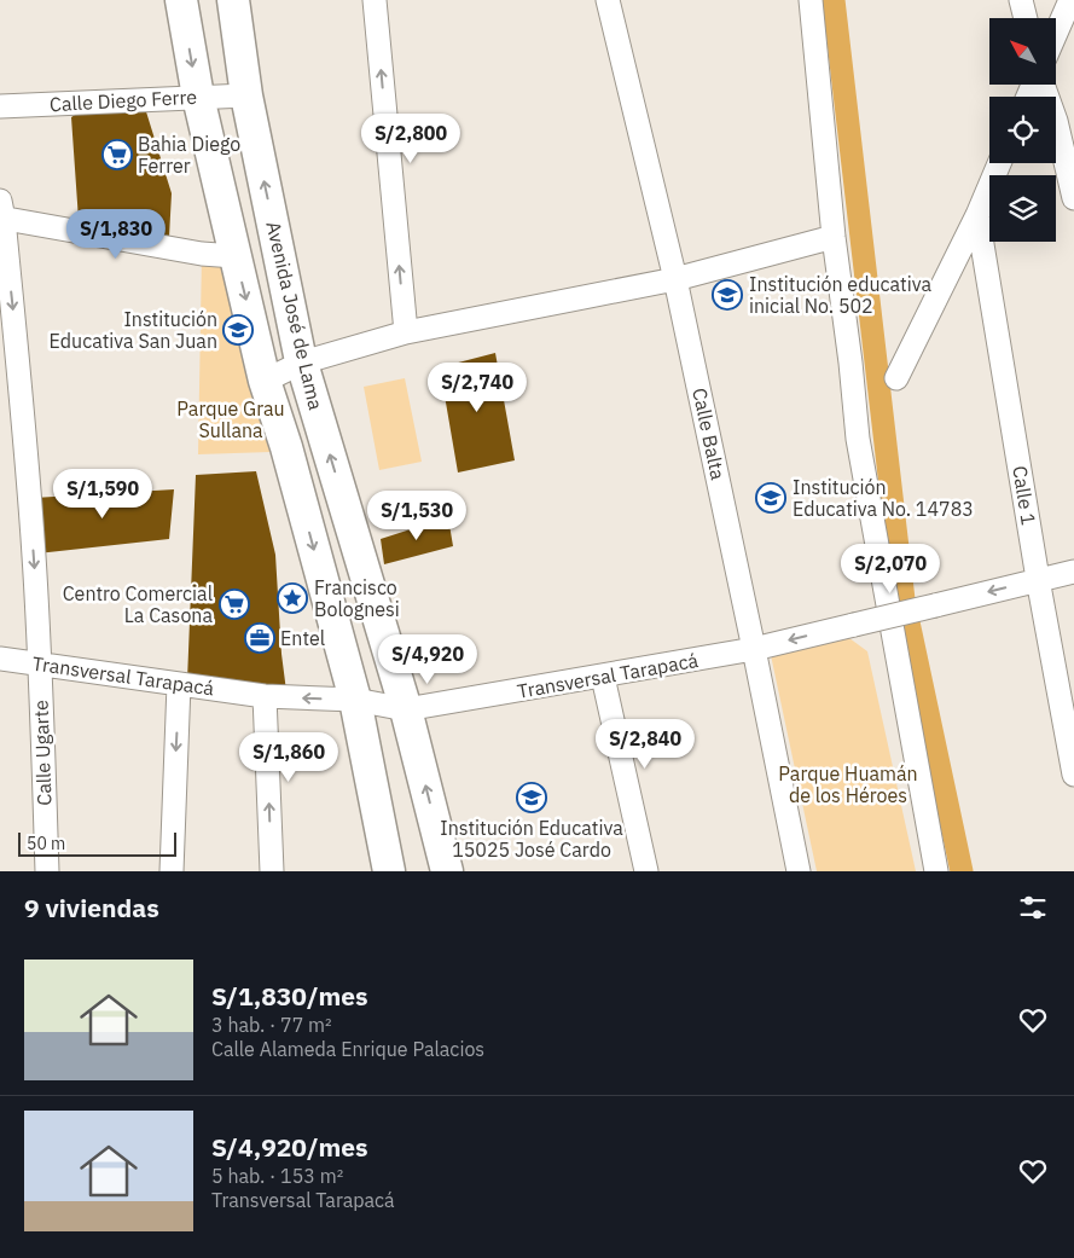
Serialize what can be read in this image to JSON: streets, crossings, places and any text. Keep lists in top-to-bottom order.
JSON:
{
  "streets": {
    "main road": ["Avenida José de Lama"],
    "street": [
      "Calle Diego Ferre",
      "Calle Balta",
      "Calle 1",
      "Transversal Tarapacá",
      "Calle Ugarte"
    ]
  },
  "crossings": [
    ["Calle Diego Ferre", "Avenida José de Lama"],
    ["Avenida José de Lama", "Transversal Tarapacá"],
    ["Calle Balta", "Transversal Tarapacá"],
    ["Calle 1", "Transversal Tarapacá"],
    ["Transversal Tarapacá", "Calle Ugarte"]
  ],
  "one_way": ["Calle Ugarte"],
  "parks": ["Parque Grau Sullana", "Parque Huamán de los Héroes"],
  "places": {
    "supermarket": ["Bahia Diego Ferrer", "Centro Comercial La Casona"],
    "school or university": [
      "Institución educativa inicial No. 502",
      "Institución Educativa San Juan",
      "Institución Educativa No. 14783",
      "Institución Educativa 15025 José Cardo"
    ],
    "place": ["Francisco Bolognesi"],
    "office": ["Entel"]
  },
  "scale_bar": "50 m",
  "north": "top left",
  "page": {
    "price": [
      "S/2,800",
      "S/1,830",
      "S/2,740",
      "S/1,590",
      "S/1,530",
      "S/2,070",
      "S/4,920",
      "S/2,840",
      "S/1,860"
    ],
    "scale": "50 m",
    "heading": "9 viviendas",
    "list": [
      {
        "name": "S/1,830/mes",
        "note": "3 hab. · 77 m² · Calle Alameda Enrique Palacios"
      },
      {
        "name": "S/4,920/mes",
        "note": "5 hab. · 153 m² · Transversal Tarapacá"
      }
    ]
  }
}
